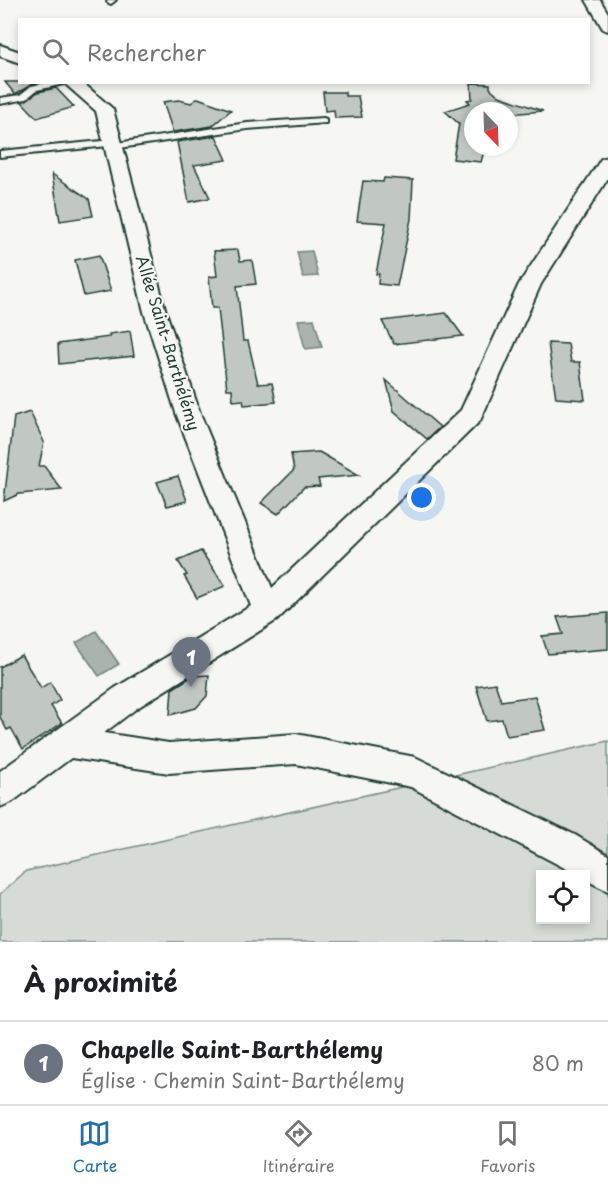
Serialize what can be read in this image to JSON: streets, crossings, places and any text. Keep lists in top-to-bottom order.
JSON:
{
  "streets": {
    "street": ["Allée Saint-Barthélémy"]
  },
  "north": "bottom right",
  "page": {
    "search": "Rechercher",
    "pins": "1",
    "heading": "À proximité",
    "list": [
      {
        "mark": "1",
        "name": "Chapelle Saint-Barthélemy",
        "note": "Église · Chemin Saint-Barthélemy",
        "value": "80 m"
      }
    ],
    "nav": ["Carte", "Itinéraire", "Favoris"]
  }
}
